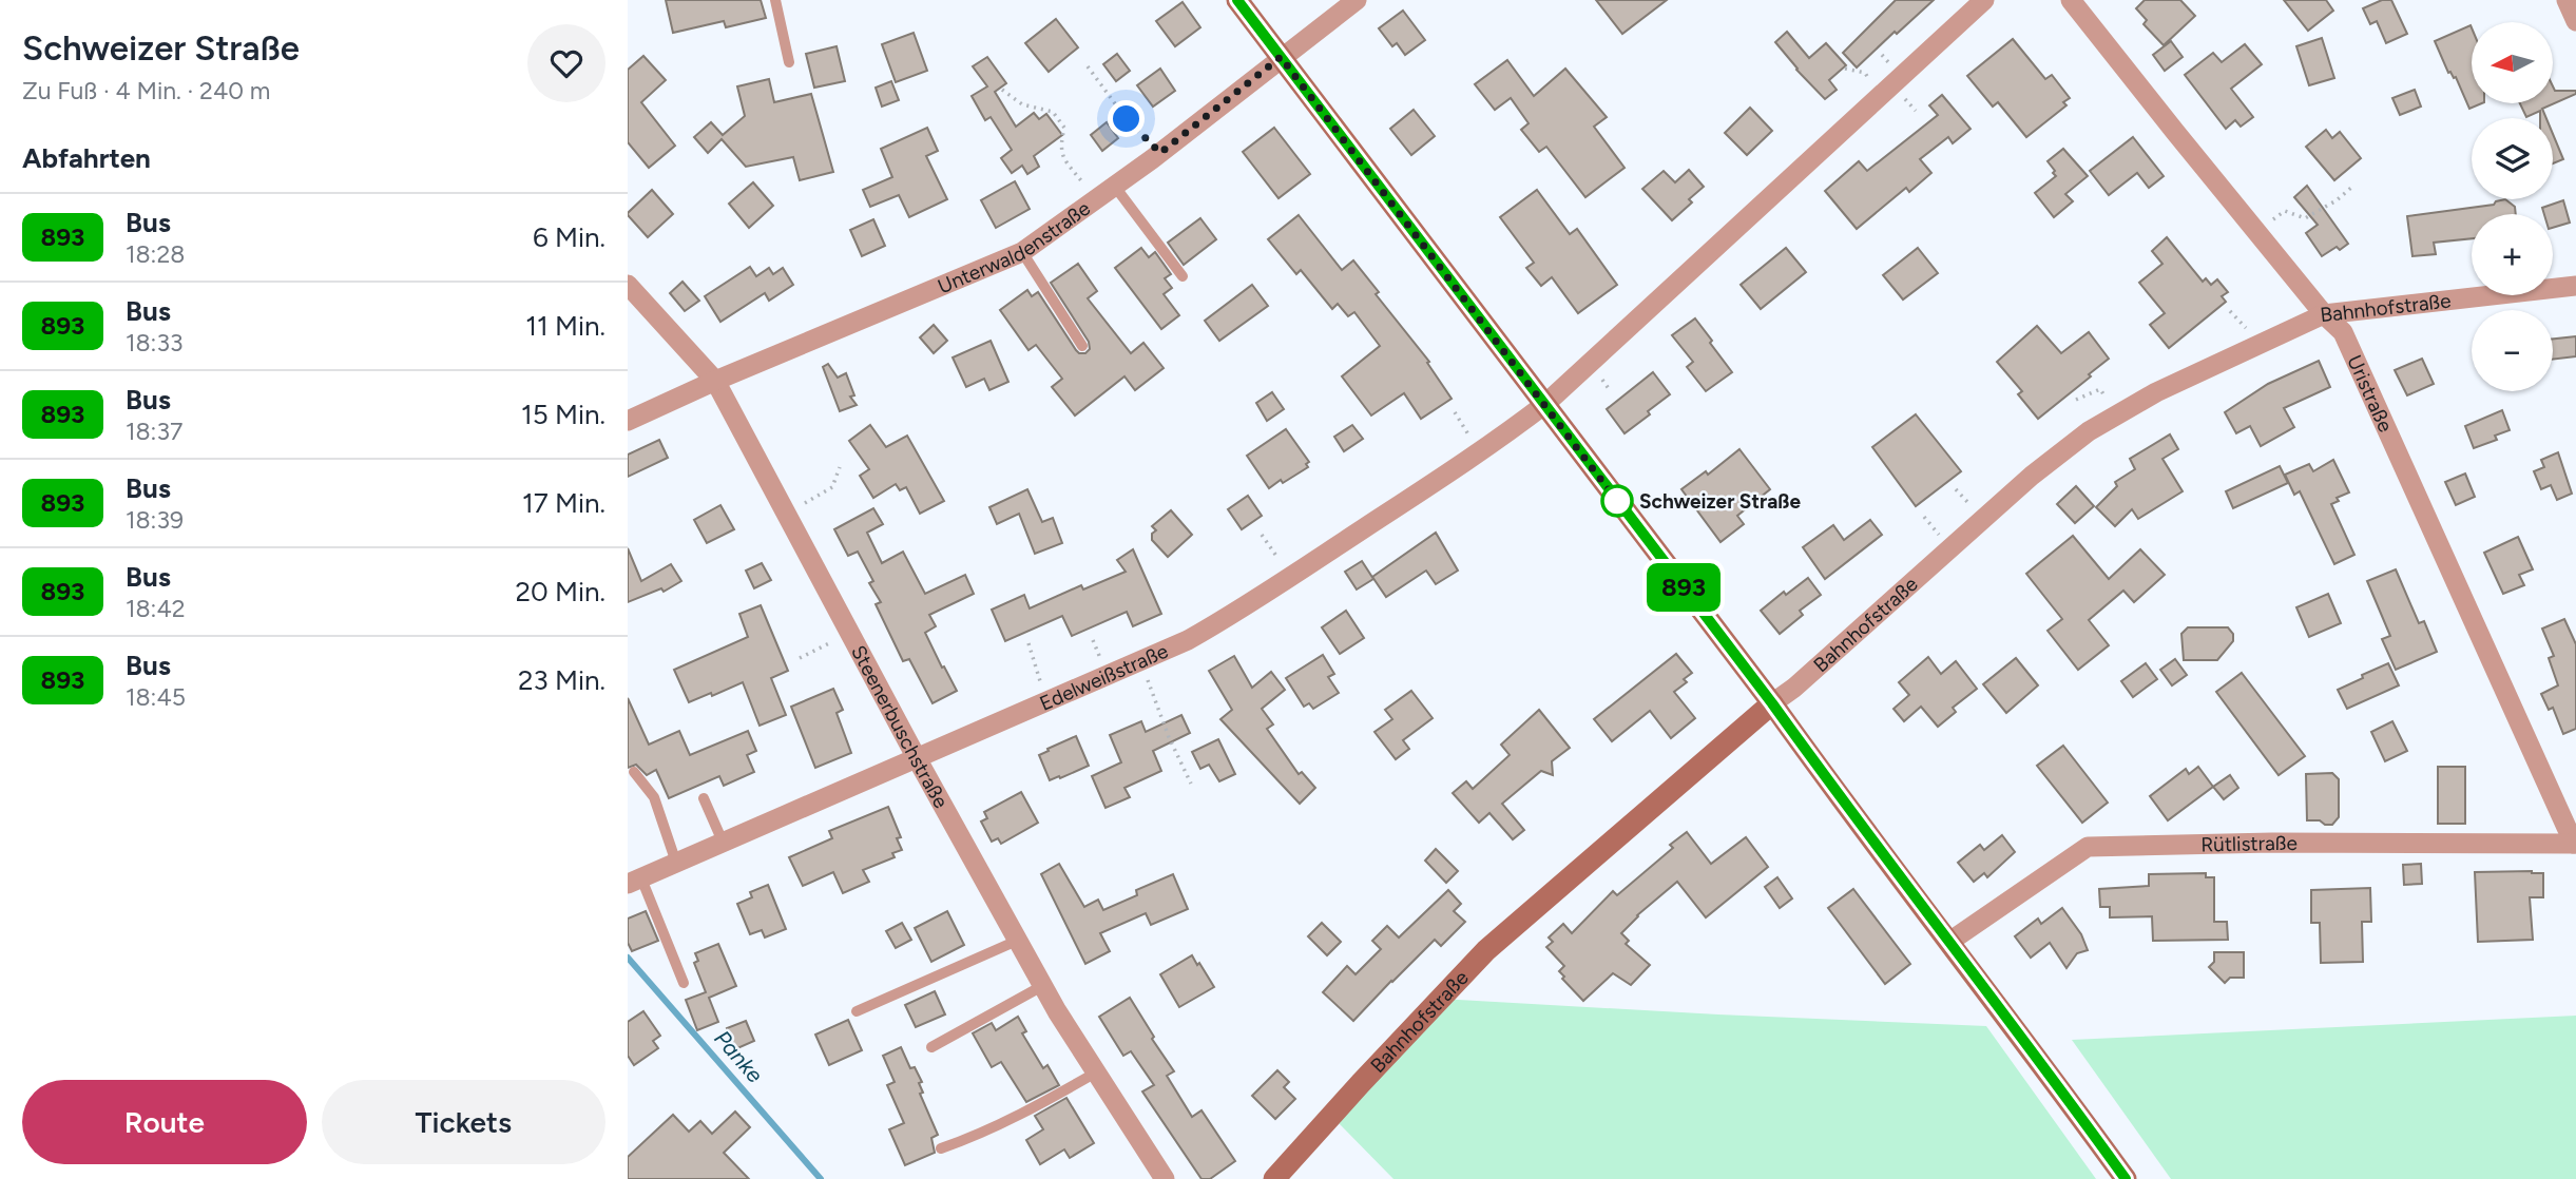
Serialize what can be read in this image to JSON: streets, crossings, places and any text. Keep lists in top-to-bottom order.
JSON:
{
  "streets": {
    "main road": ["Bahnhofstraße"],
    "street": [
      "Unterwaldenstraße",
      "Uristraße",
      "Edelweißstraße",
      "Steenerbuschstraße",
      "Rütlistraße"
    ]
  },
  "crossings": [
    ["Unterwaldenstraße", "Steenerbuschstraße"],
    ["Bahnhofstraße", "Uristraße"],
    ["Uristraße", "Rütlistraße"],
    ["Edelweißstraße", "Steenerbuschstraße"]
  ],
  "water": ["Panke"],
  "places": ["Schweizer Straße"],
  "lines": ["bus line 893"],
  "north": "left",
  "page": {
    "heading": [
      ["Schweizer Straße", "Zu Fuß · 4 Min. · 240 m"],
      "Abfahrten"
    ],
    "on_map": "893",
    "map_buttons": ["+", "−"],
    "list": [
      {
        "mark": "893",
        "name": "Bus",
        "note": "18:28",
        "value": "6 Min."
      },
      {
        "mark": "893",
        "name": "Bus",
        "note": "18:33",
        "value": "11 Min."
      },
      {
        "mark": "893",
        "name": "Bus",
        "note": "18:37",
        "value": "15 Min."
      },
      {
        "mark": "893",
        "name": "Bus",
        "note": "18:39",
        "value": "17 Min."
      },
      {
        "mark": "893",
        "name": "Bus",
        "note": "18:42",
        "value": "20 Min."
      },
      {
        "mark": "893",
        "name": "Bus",
        "note": "18:45",
        "value": "23 Min."
      }
    ],
    "buttons": ["Route", "Tickets"]
  }
}
